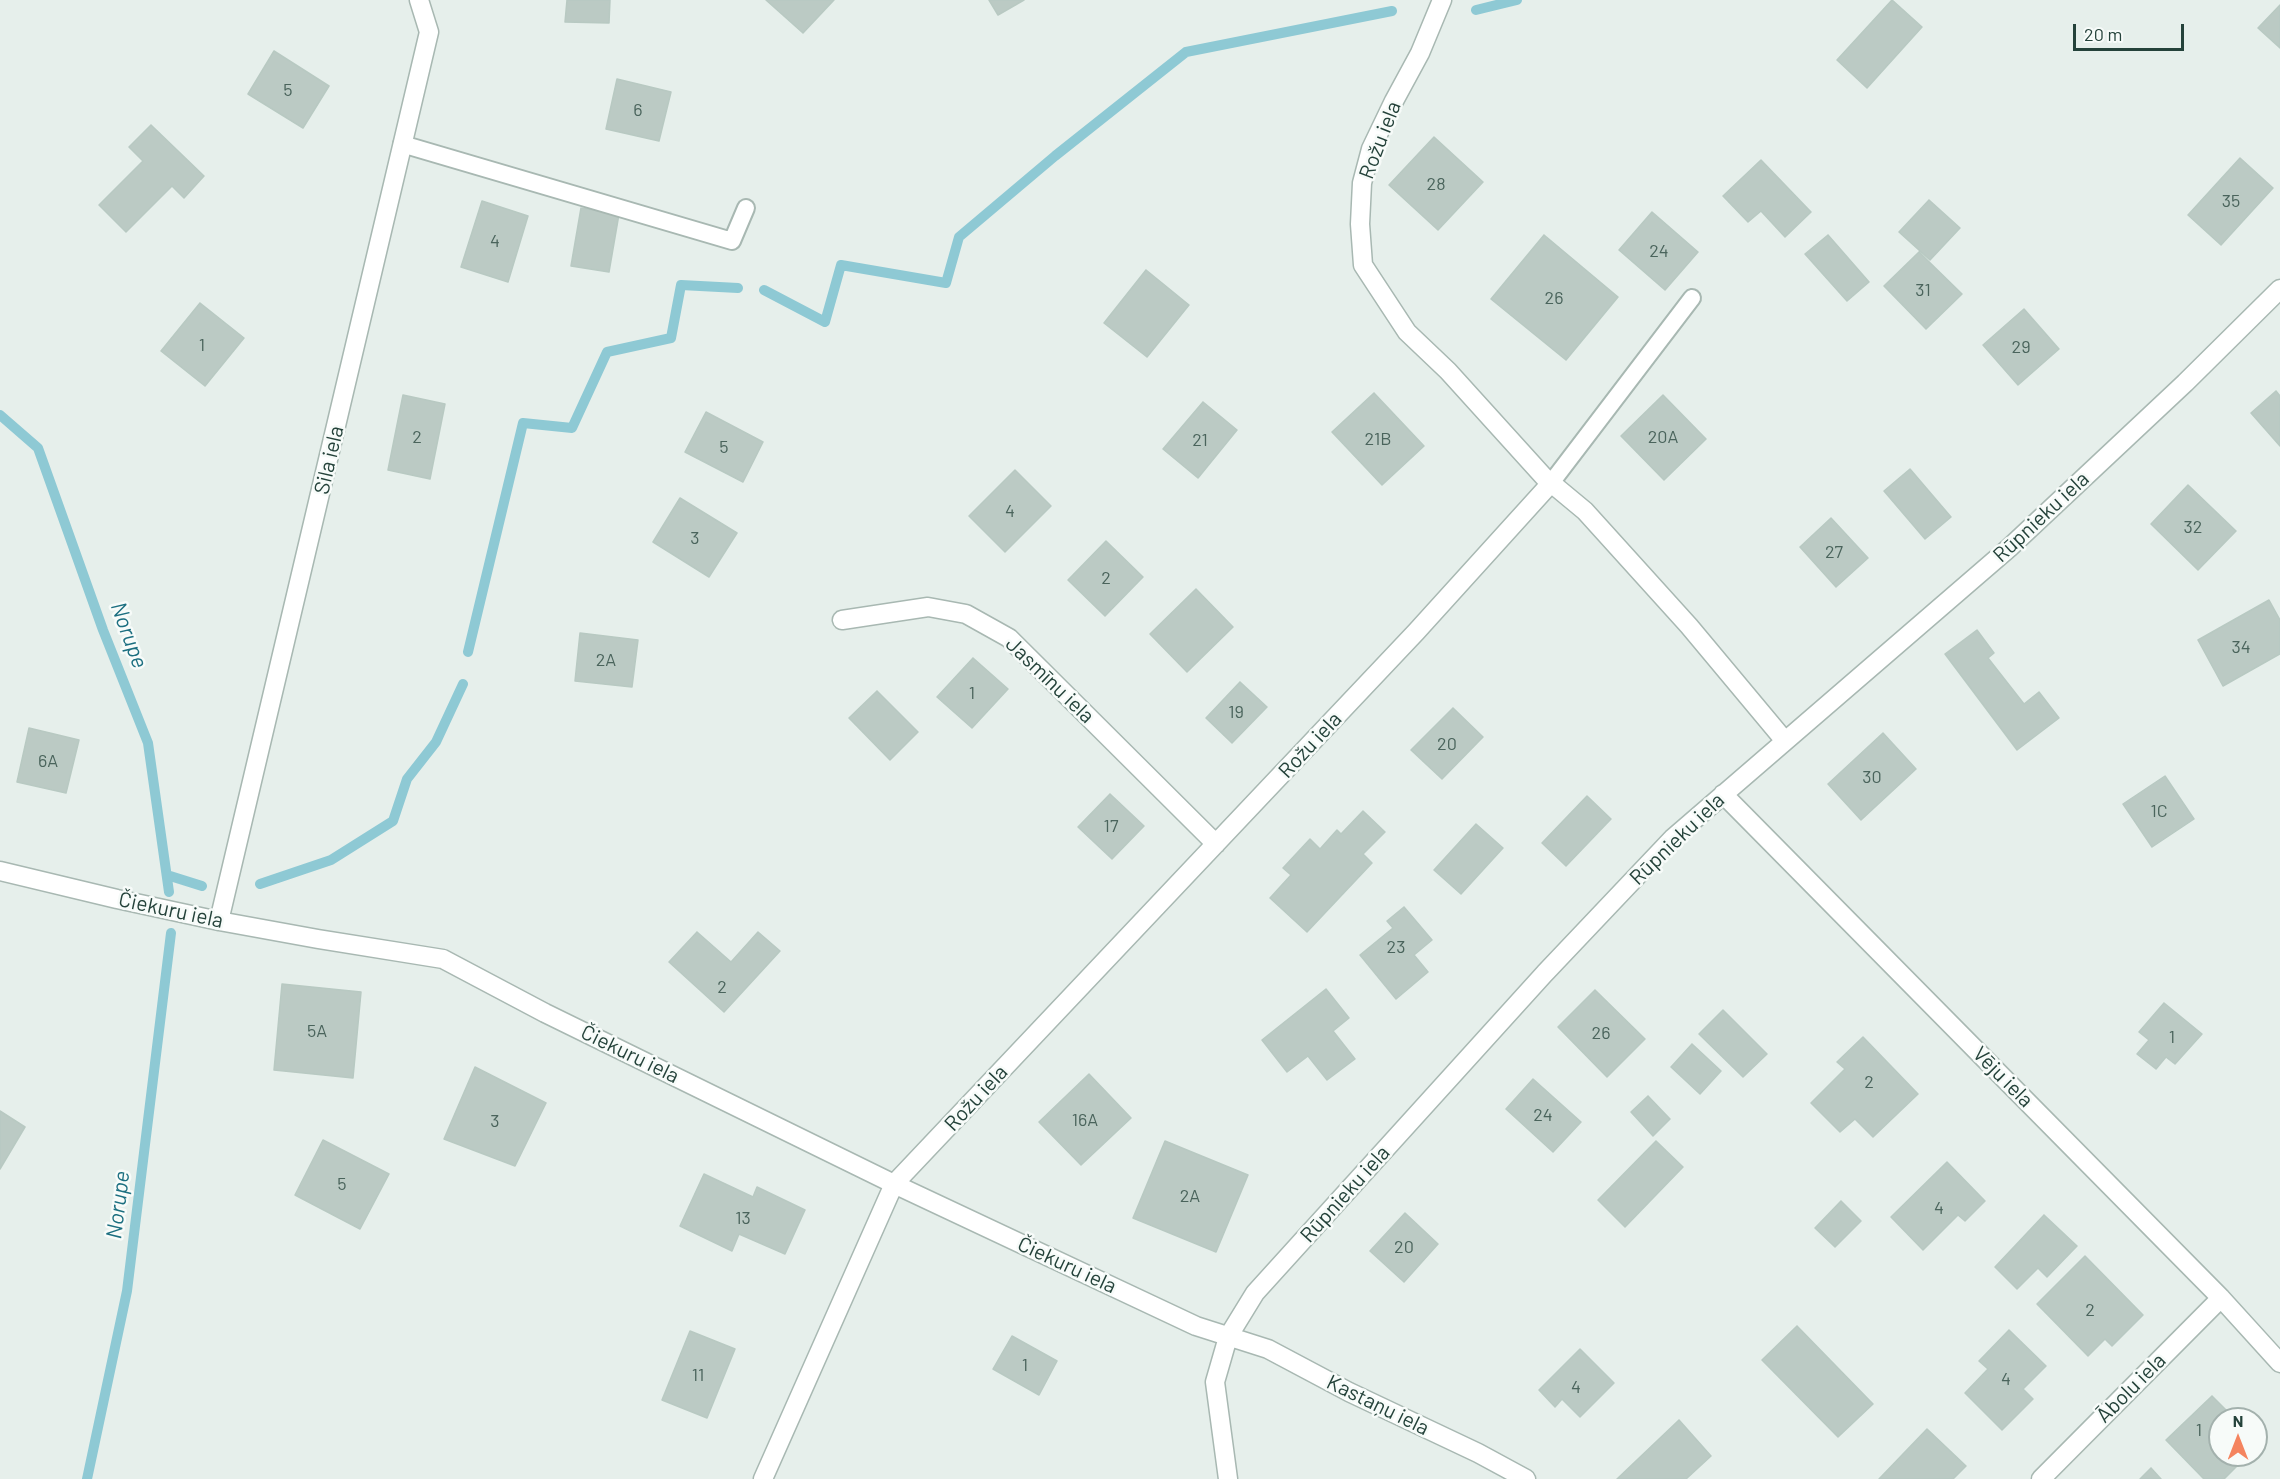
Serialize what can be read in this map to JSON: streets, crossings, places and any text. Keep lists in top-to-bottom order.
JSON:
{
  "streets": {
    "street": [
      "Rožu iela",
      "Sila iela",
      "Rūpnieku iela",
      "Jasmīnu iela",
      "Čiekuru iela",
      "Vēju iela",
      "Ābolu iela",
      "Kastaņu iela"
    ]
  },
  "crossings": [
    ["Rožu iela", "Jasmīnu iela"],
    ["Rožu iela", "Čiekuru iela"],
    ["Sila iela", "Čiekuru iela"],
    ["Rūpnieku iela", "Čiekuru iela"],
    ["Rūpnieku iela", "Vēju iela"],
    ["Rūpnieku iela", "Kastaņu iela"],
    ["Čiekuru iela", "Kastaņu iela"],
    ["Vēju iela", "Ābolu iela"]
  ],
  "water": ["Norupe"],
  "house_numbers": [
    "5",
    "6",
    "28",
    "35",
    "4",
    "24",
    "31",
    "26",
    "1",
    "29",
    "2",
    "20A",
    "21B",
    "21",
    "5",
    "4",
    "32",
    "3",
    "27",
    "2",
    "34",
    "2A",
    "1",
    "19",
    "20",
    "6A",
    "30",
    "1C",
    "17",
    "23",
    "2",
    "5A",
    "26",
    "1",
    "2",
    "24",
    "16A",
    "3",
    "5",
    "2A",
    "4",
    "13",
    "20",
    "2",
    "1",
    "11",
    "4",
    "4",
    "1"
  ],
  "scale_bar": "20 m",
  "north": "top"
}
